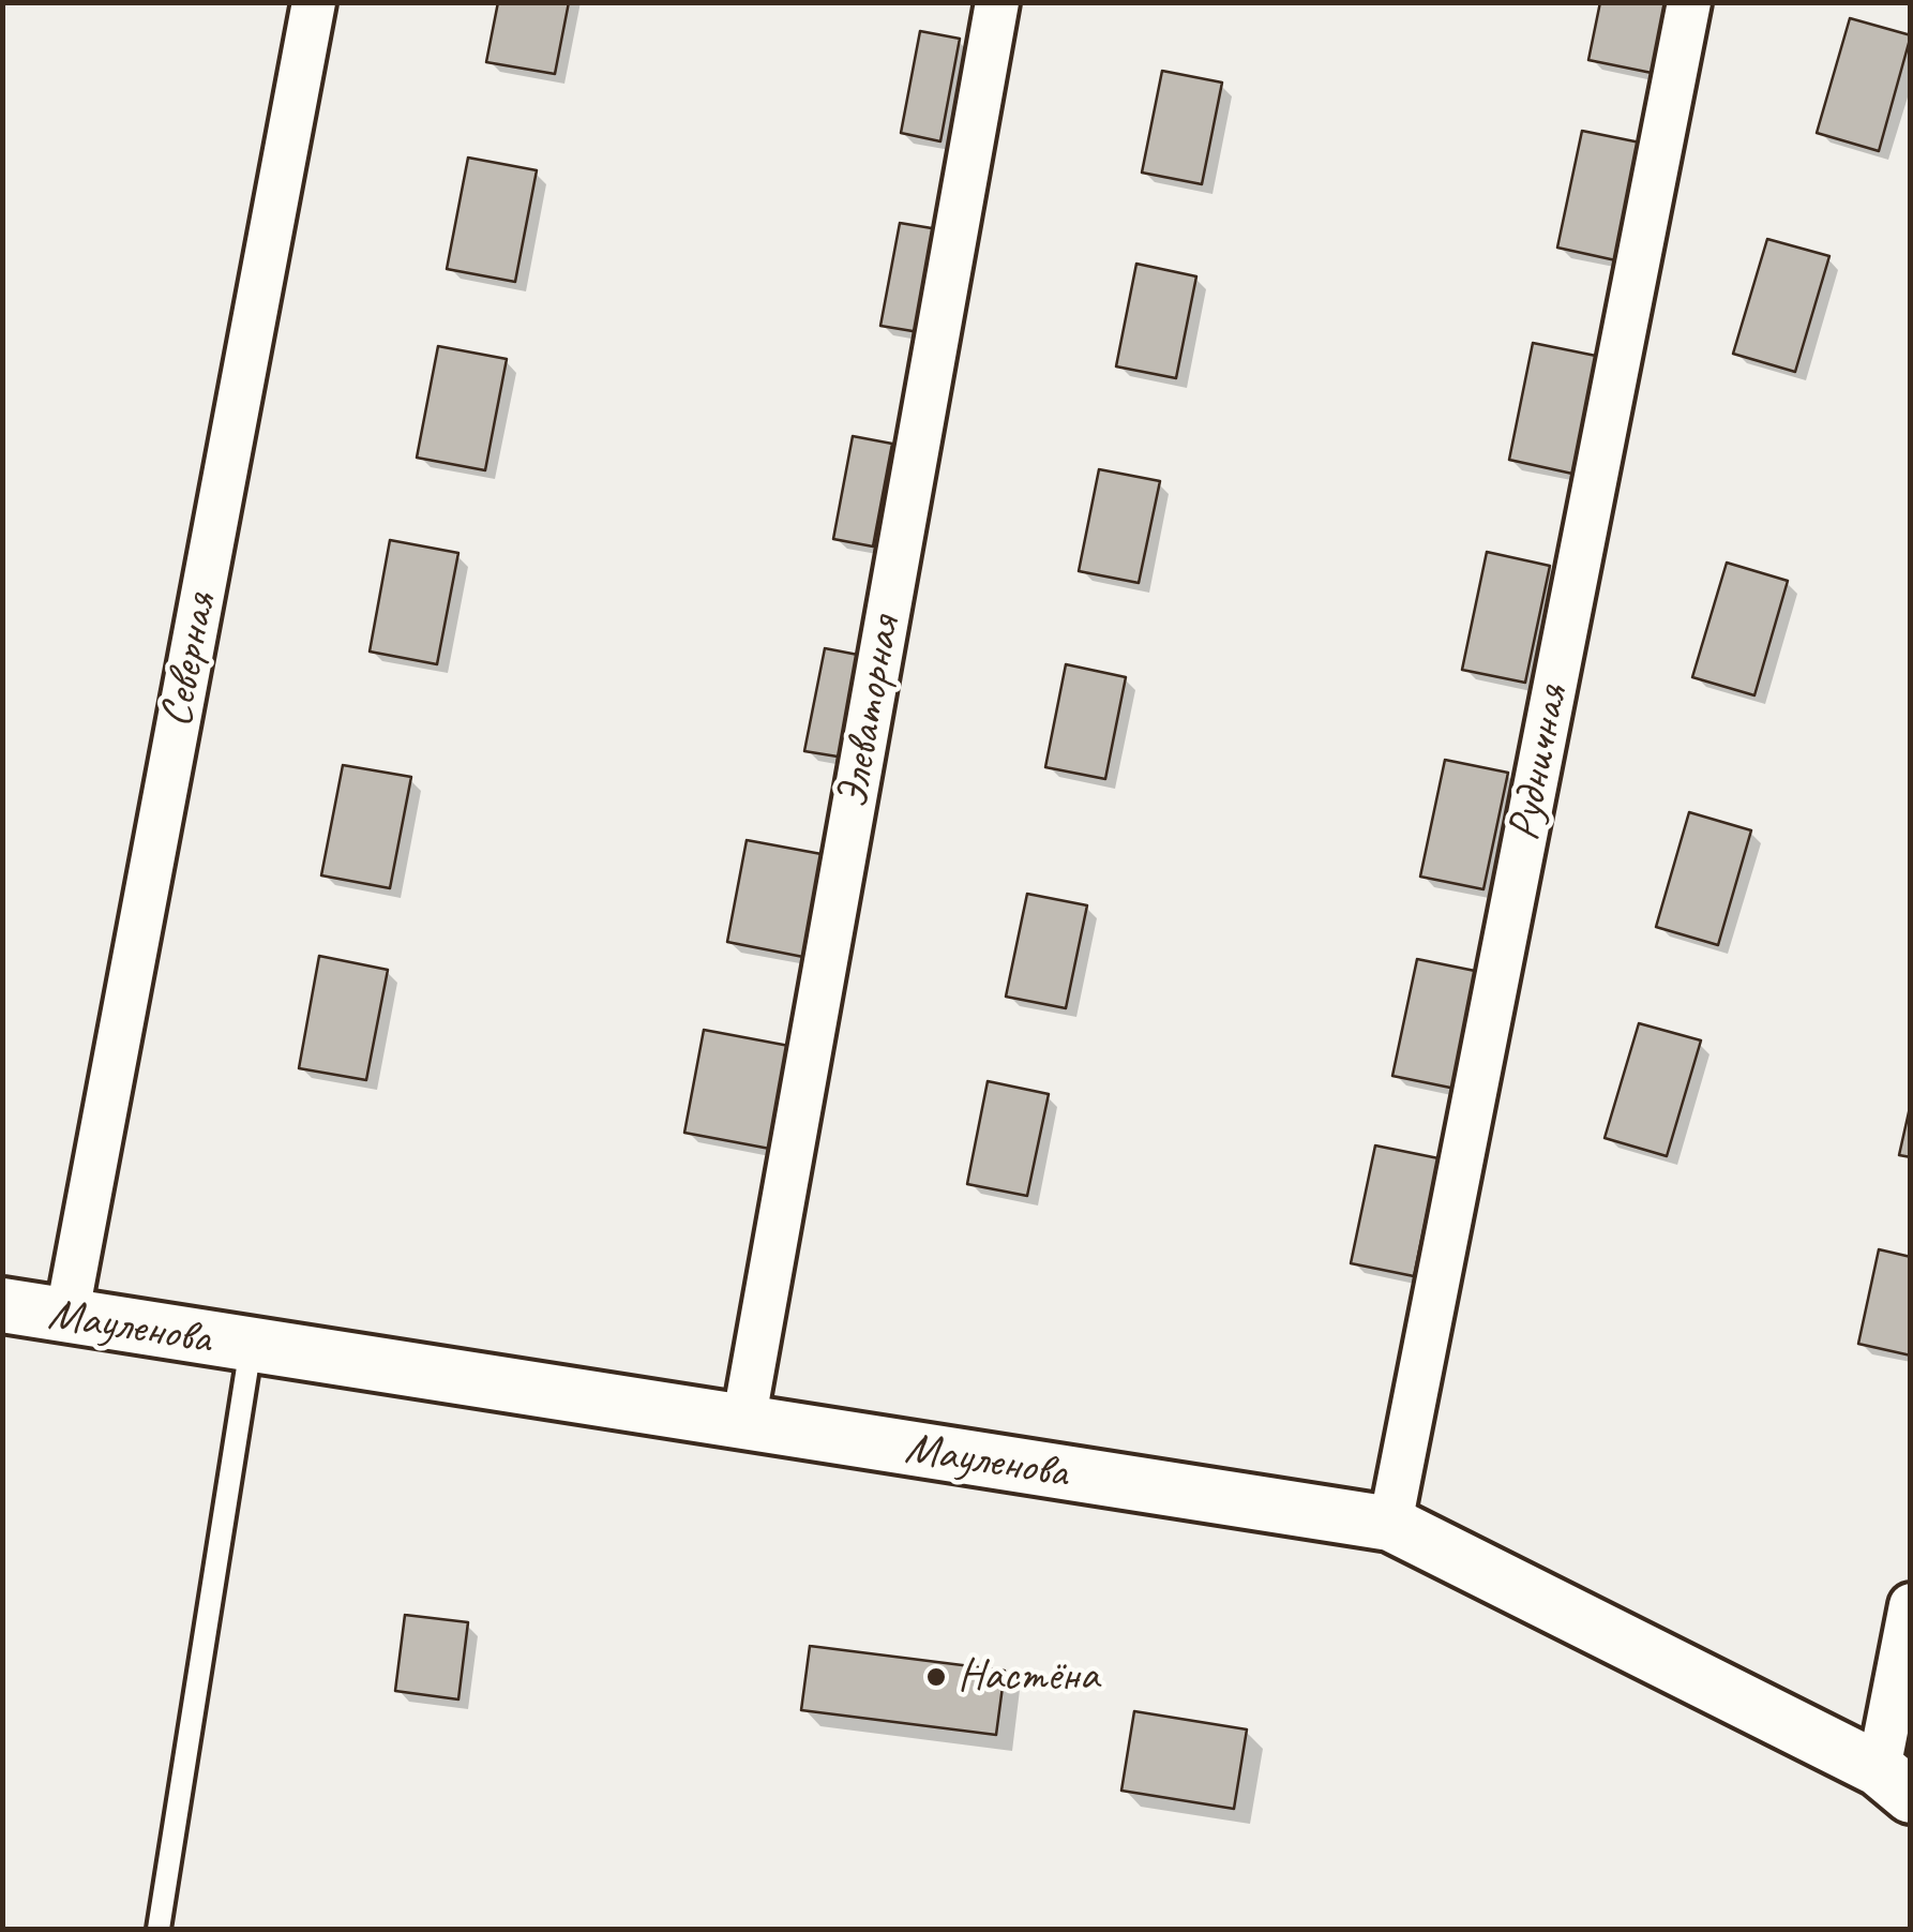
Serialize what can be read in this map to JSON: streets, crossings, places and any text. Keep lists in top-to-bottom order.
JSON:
{
  "streets": {
    "street": [
      "Северная",
      "Элеваторная",
      "Рудничная",
      "Мауленова"
    ]
  },
  "crossings": [
    ["Северная", "Мауленова"],
    ["Элеваторная", "Мауленова"],
    ["Рудничная", "Мауленова"]
  ],
  "places": ["Настёна"]
}
